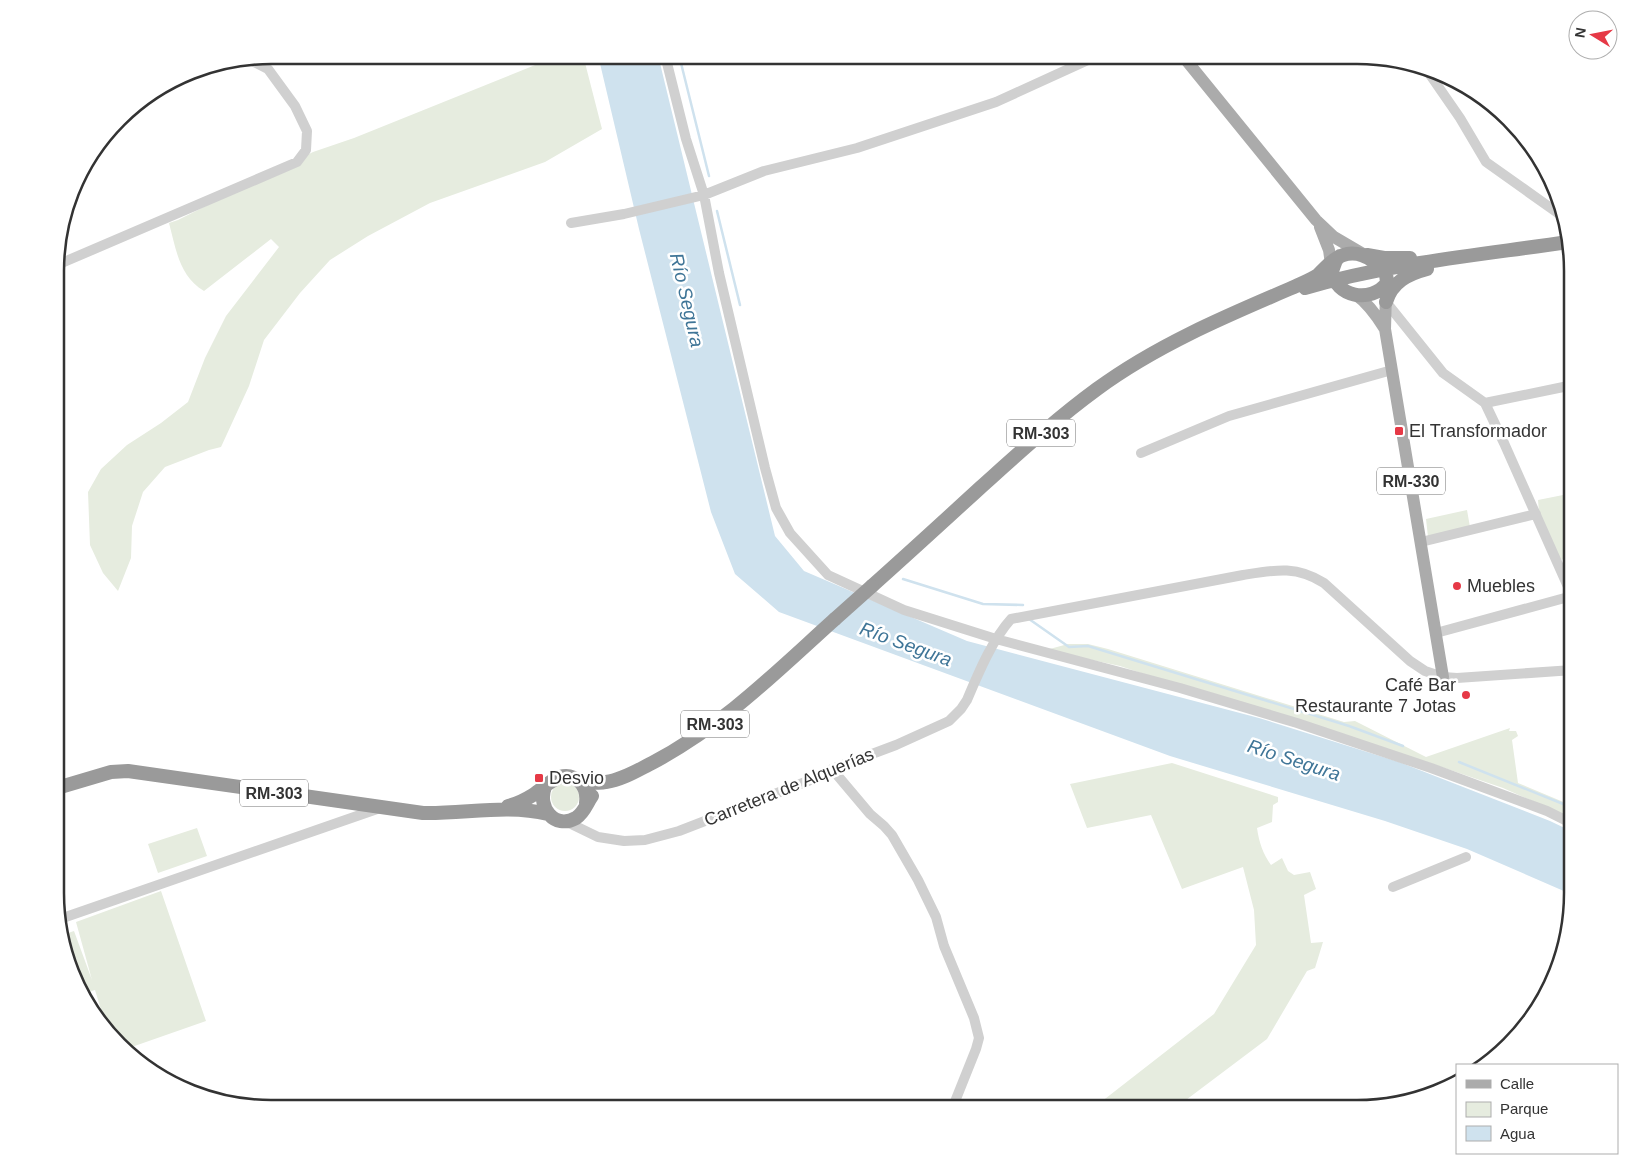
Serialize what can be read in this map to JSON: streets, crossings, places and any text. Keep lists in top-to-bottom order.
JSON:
{
  "streets": {
    "highway": ["RM-303"],
    "main road": ["RM-330"],
    "street": ["Carretera de Alquerías"]
  },
  "crossings": [
    ["RM-303", "Carretera de Alquerías"],
    ["RM-330", "Carretera de Alquerías"]
  ],
  "water": ["Río Segura"],
  "places": {
    "transit": ["El Transformador", "Desvio"],
    "other": ["Muebles", "Café Bar Restaurante 7 Jotas"]
  },
  "legend": ["Calle", "Parque", "Agua"],
  "north": "left"
}
